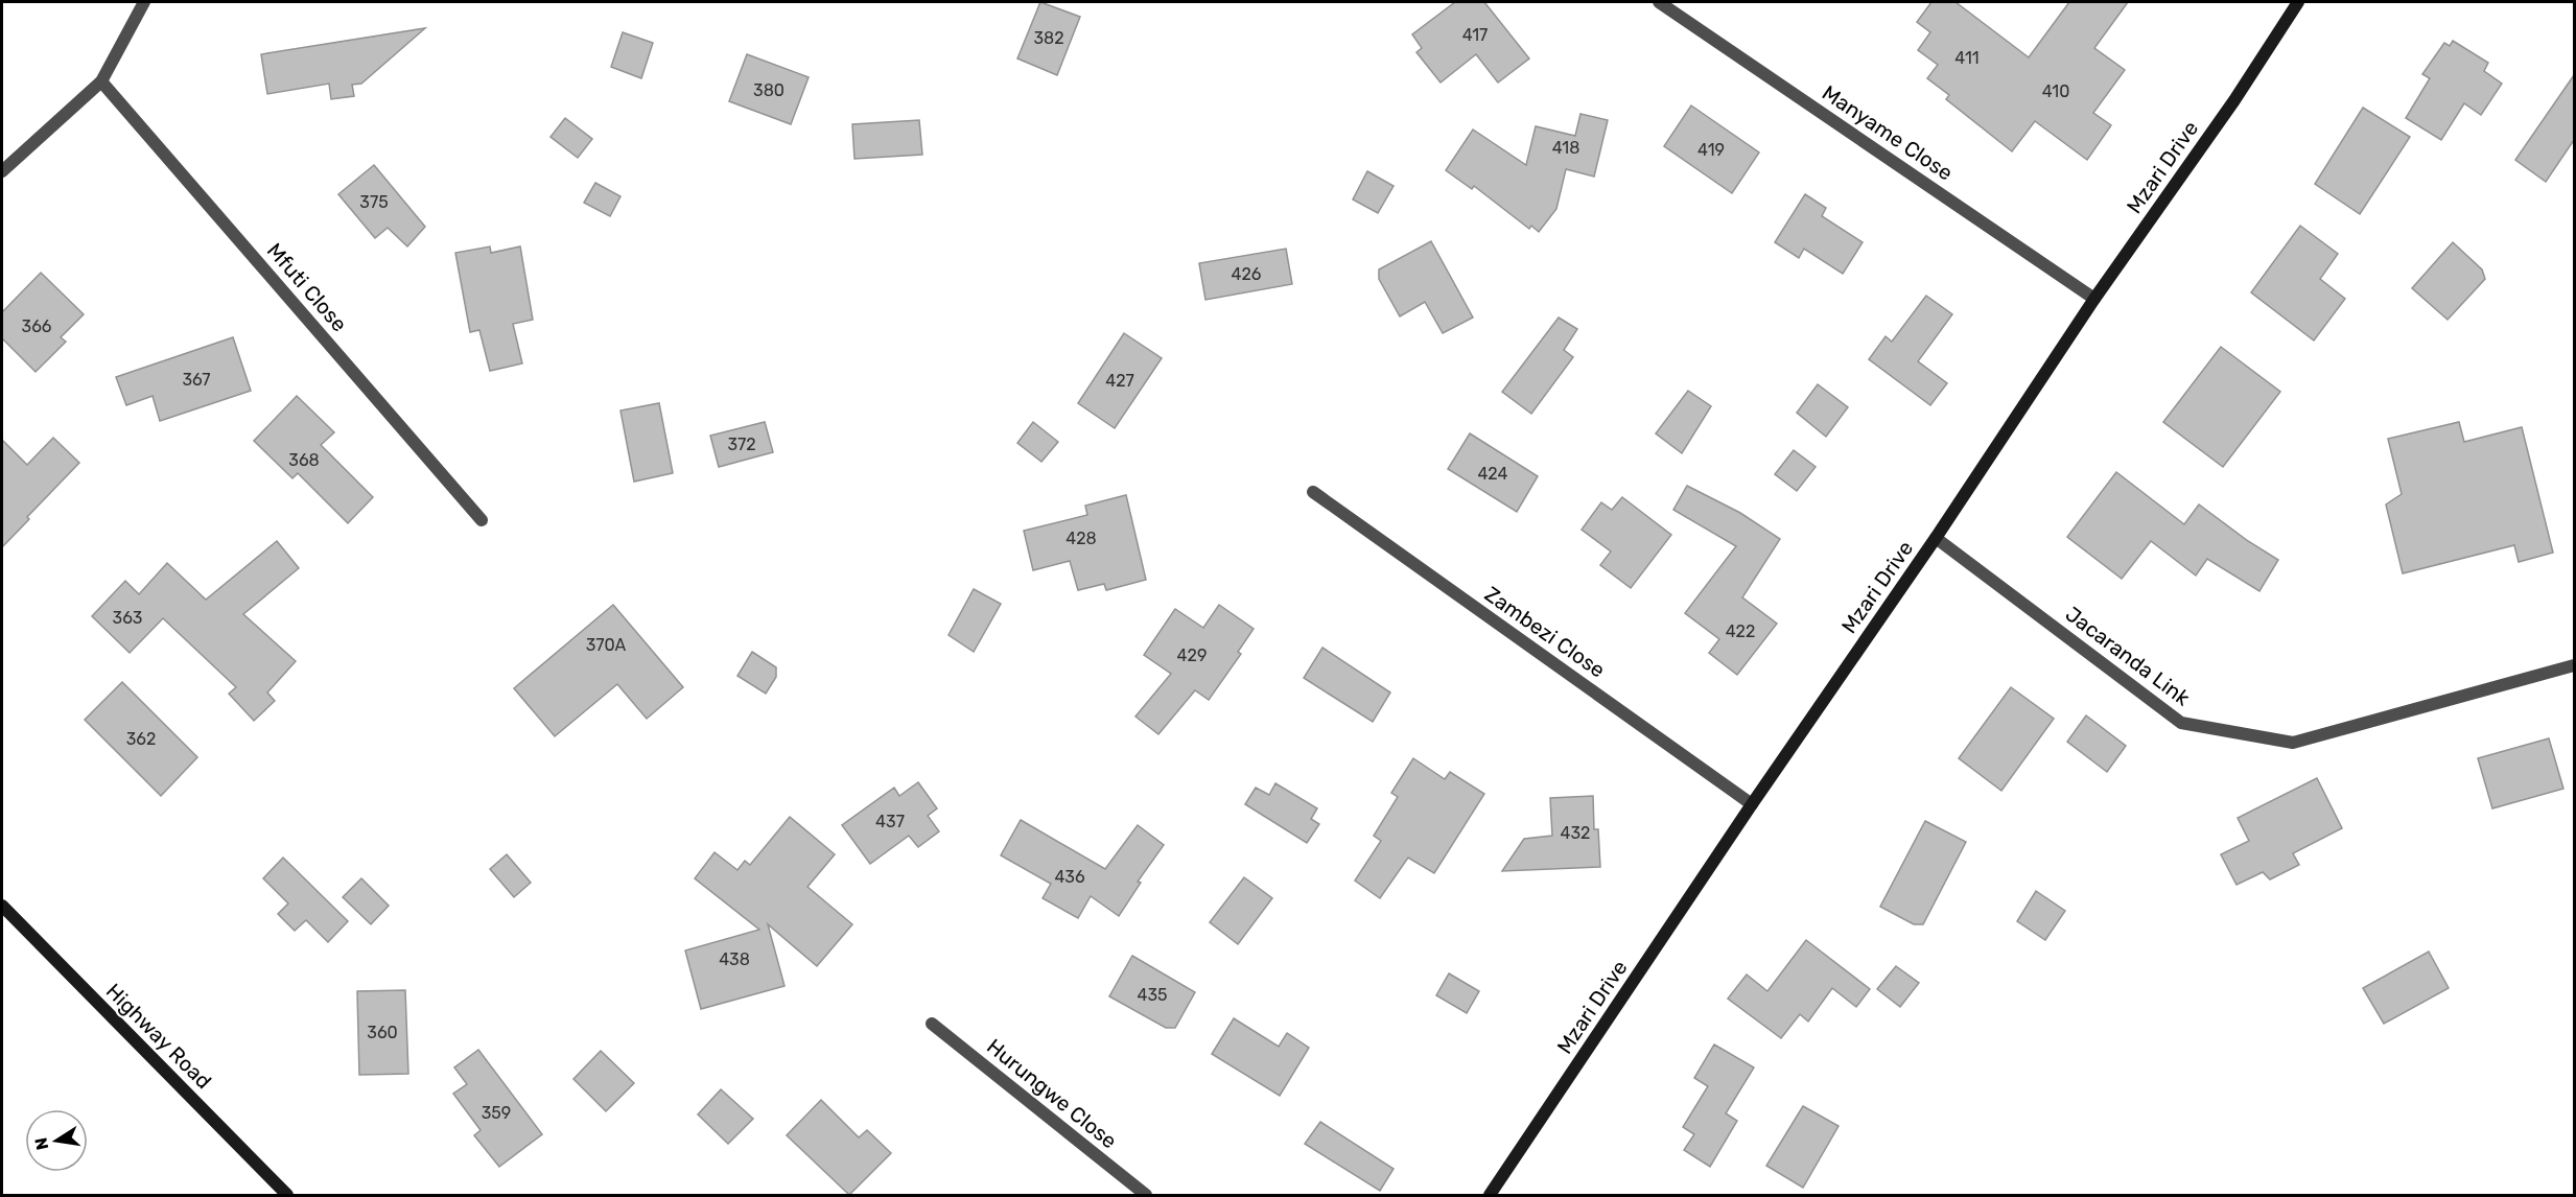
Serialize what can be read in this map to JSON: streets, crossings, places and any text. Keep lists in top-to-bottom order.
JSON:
{
  "streets": {
    "street": [
      "Manyame Close",
      "Mzari Drive",
      "Mfuti Close",
      "Zambezi Close",
      "Jacaranda Link",
      "Highway Road",
      "Hurungwe Close"
    ]
  },
  "crossings": [
    ["Manyame Close", "Mzari Drive"],
    ["Mzari Drive", "Zambezi Close"],
    ["Mzari Drive", "Jacaranda Link"]
  ],
  "house_numbers": [
    "417",
    "382",
    "411",
    "380",
    "410",
    "418",
    "419",
    "375",
    "426",
    "366",
    "367",
    "427",
    "372",
    "368",
    "424",
    "428",
    "363",
    "422",
    "370A",
    "429",
    "362",
    "437",
    "432",
    "436",
    "438",
    "435",
    "360",
    "359"
  ],
  "north": "left"
}
